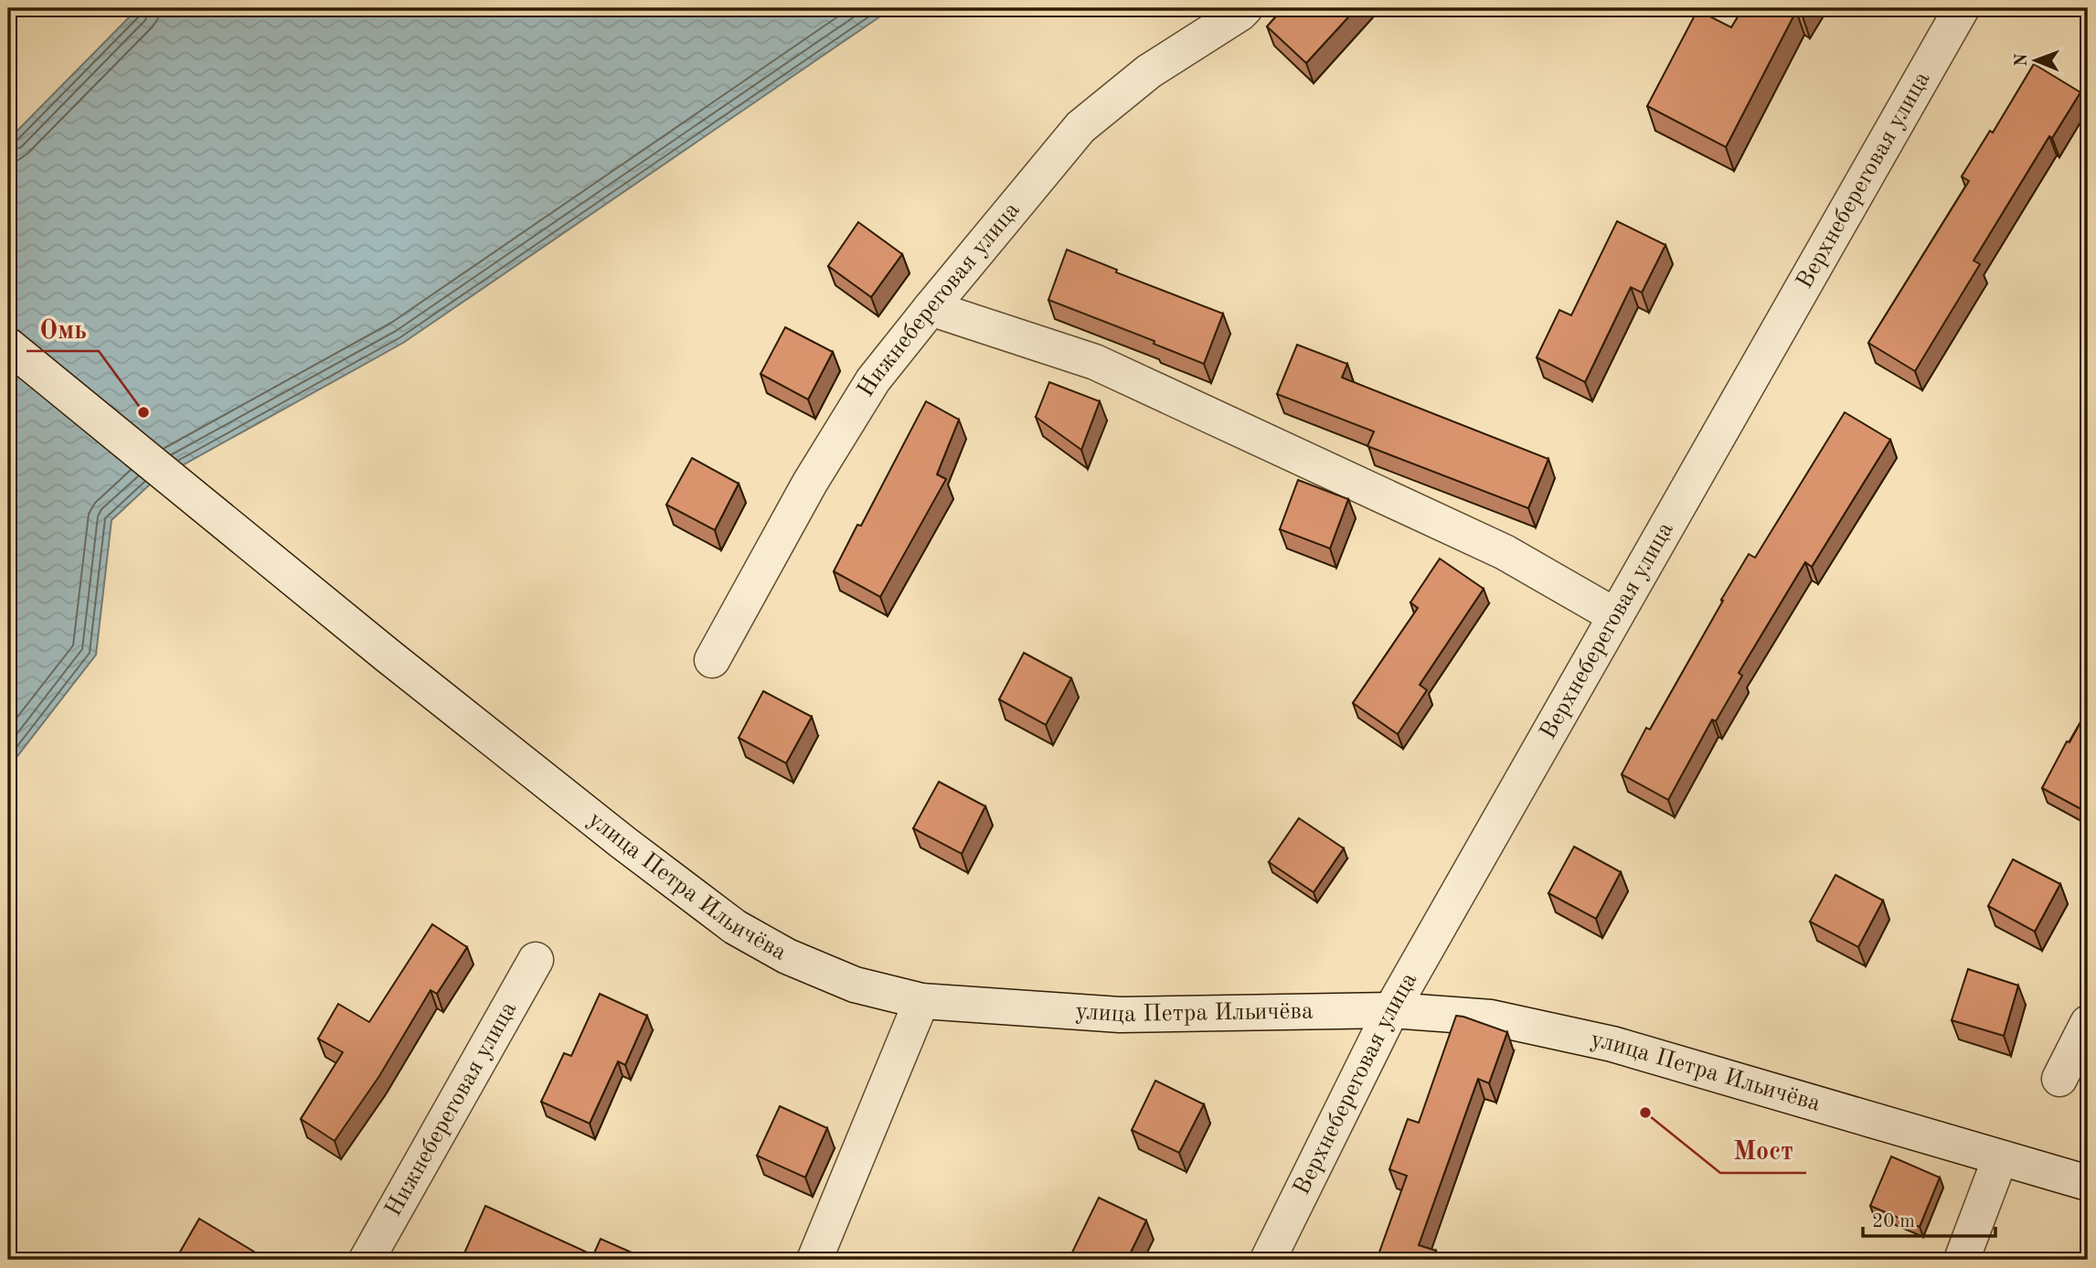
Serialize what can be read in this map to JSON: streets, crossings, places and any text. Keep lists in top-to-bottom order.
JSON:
{
  "streets": {
    "street": ["Верхнебереговая улица", "Нижнебереговая улица", "улица Петра Ильичёва"]
  },
  "crossings": [
    ["Верхнебереговая улица", "улица Петра Ильичёва"]
  ],
  "places": ["Омь", "Мост"],
  "scale_bar": "20 m",
  "north": "left"
}
